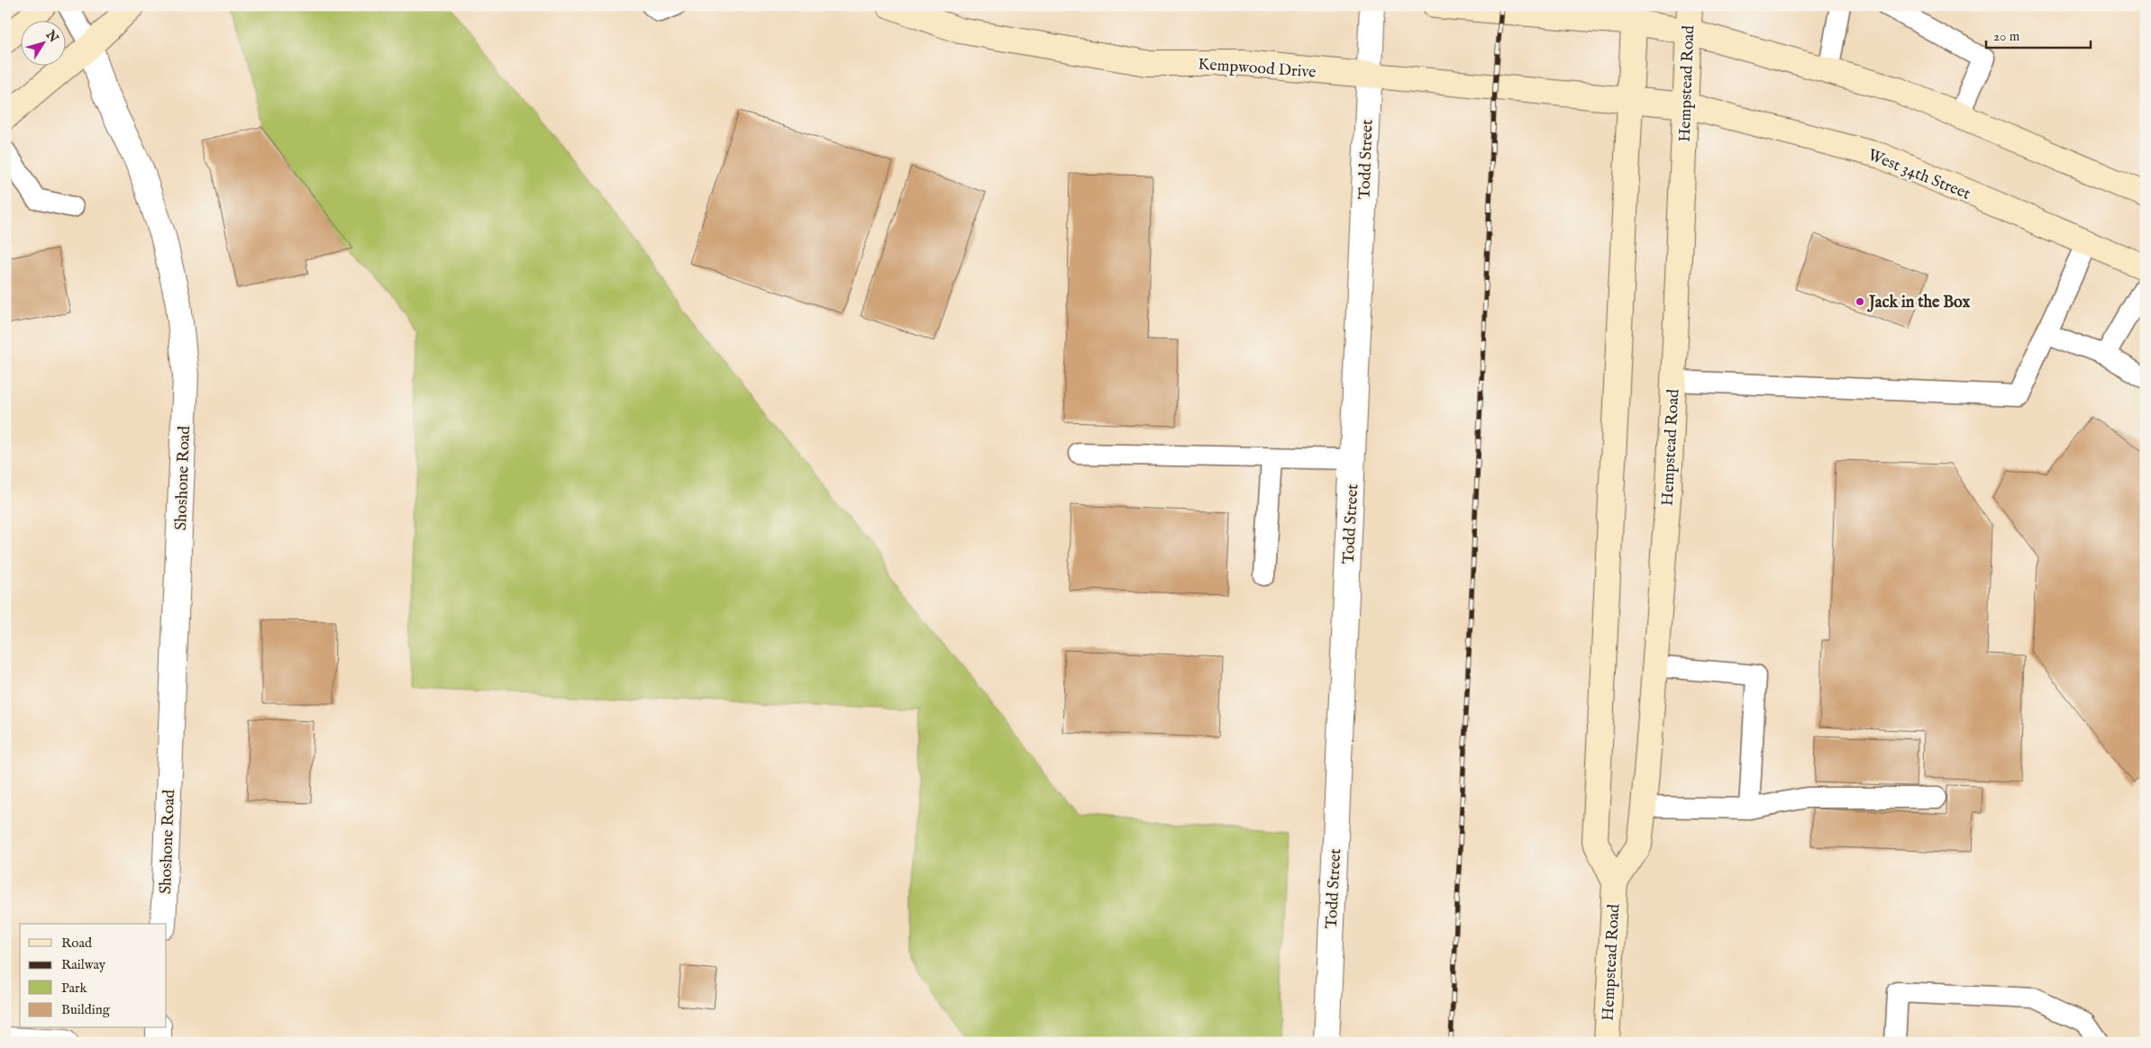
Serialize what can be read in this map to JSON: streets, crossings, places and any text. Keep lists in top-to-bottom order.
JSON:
{
  "streets": {
    "main road": ["Kempwood Drive", "Hempstead Road", "West 34th Street"],
    "street": ["Todd Street", "Shoshone Road"]
  },
  "crossings": [
    ["Kempwood Drive", "Hempstead Road"],
    ["Kempwood Drive", "Todd Street"],
    ["Kempwood Drive", "West 34th Street"],
    ["Hempstead Road", "West 34th Street"]
  ],
  "places": ["Jack in the Box"],
  "legend": [
    "Road",
    "Railway",
    "Park",
    "Building"
  ],
  "scale_bar": "20 m",
  "north": "top right"
}
